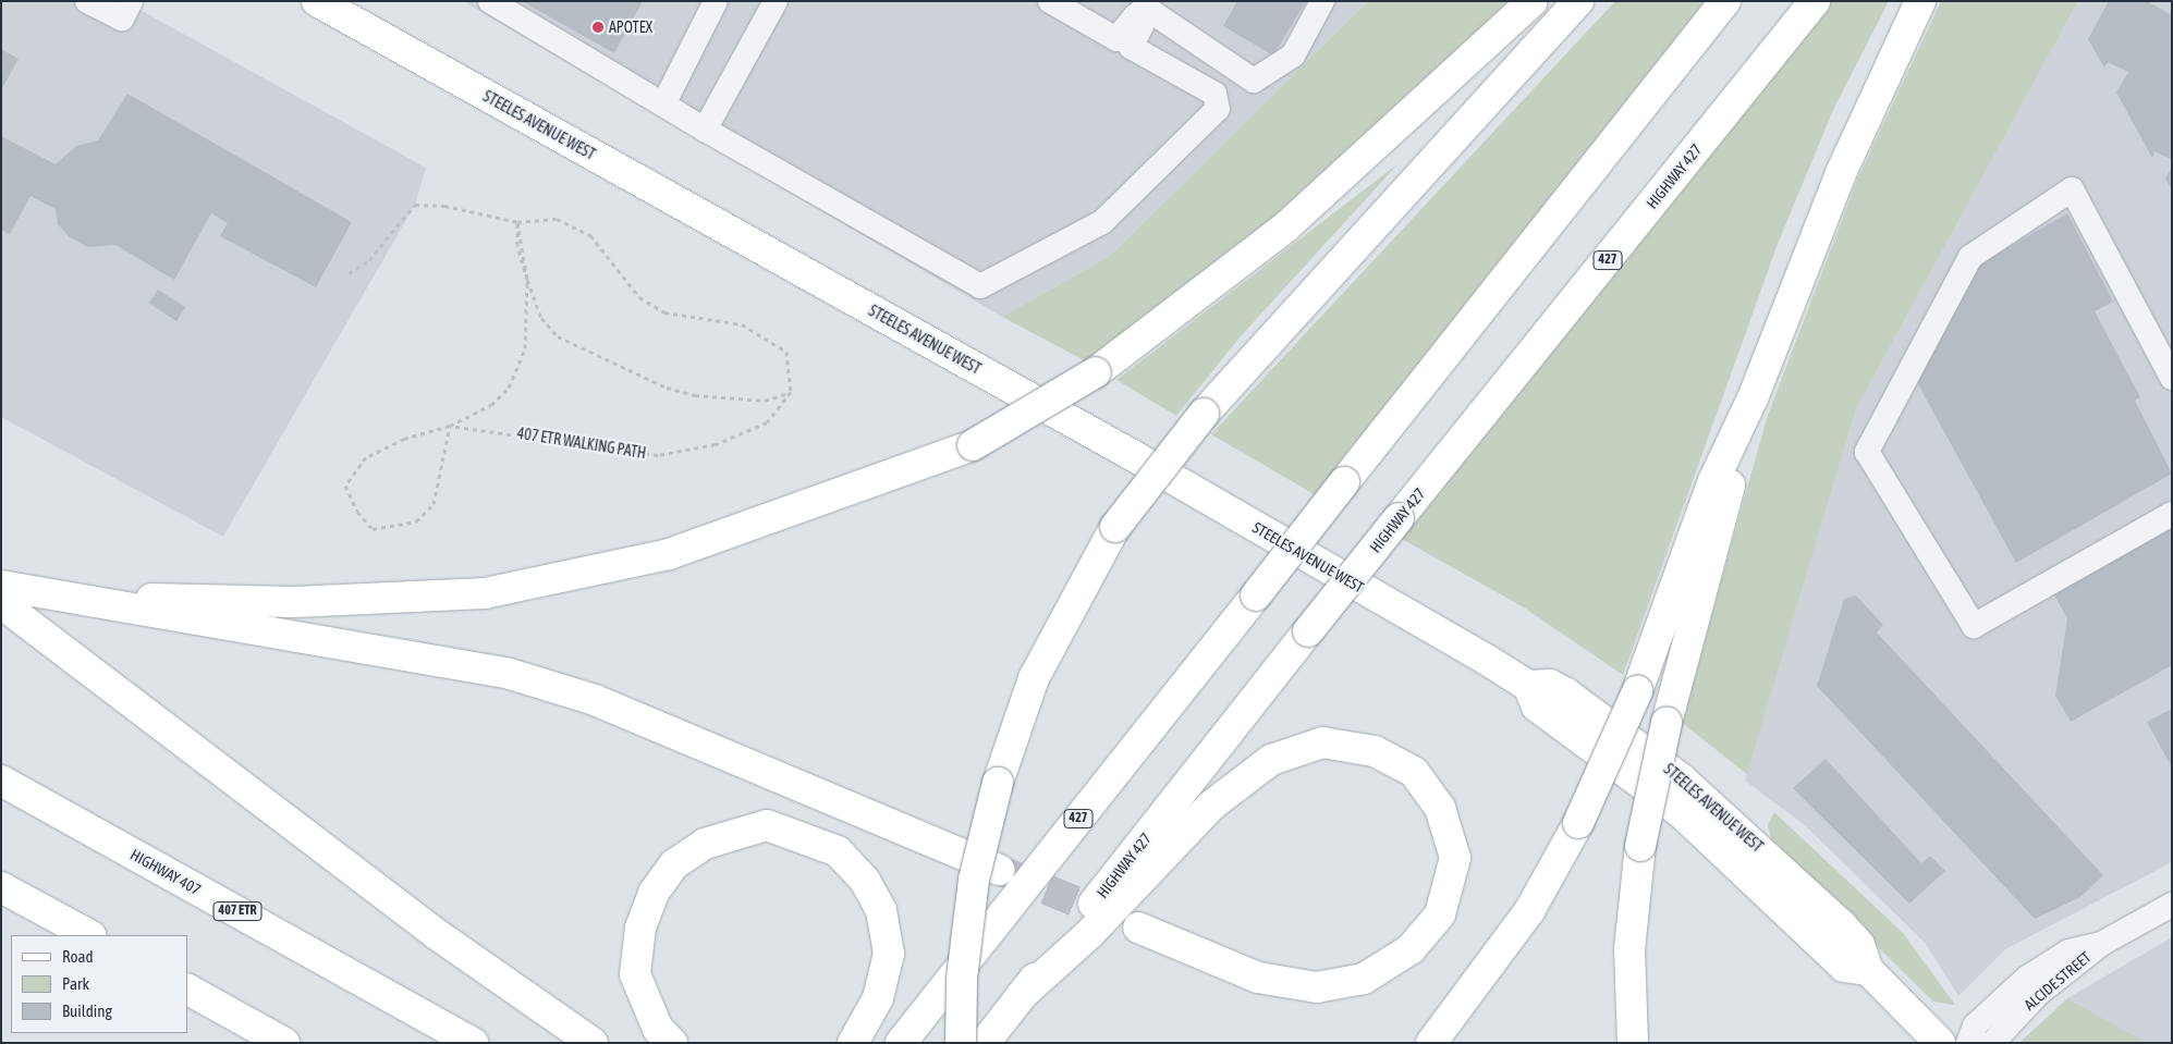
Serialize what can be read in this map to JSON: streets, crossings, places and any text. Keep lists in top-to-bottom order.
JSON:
{
  "streets": {
    "main road": [
      "STEELES AVENUE WEST",
      "HIGHWAY 427",
      "427",
      "HIGHWAY 407",
      "407 ETR"
    ],
    "street": ["ALCIDE STREET"],
    "path": ["407 ETR WALKING PATH"]
  },
  "places": ["APOTEX"],
  "legend": ["Road", "Park", "Building"]
}
